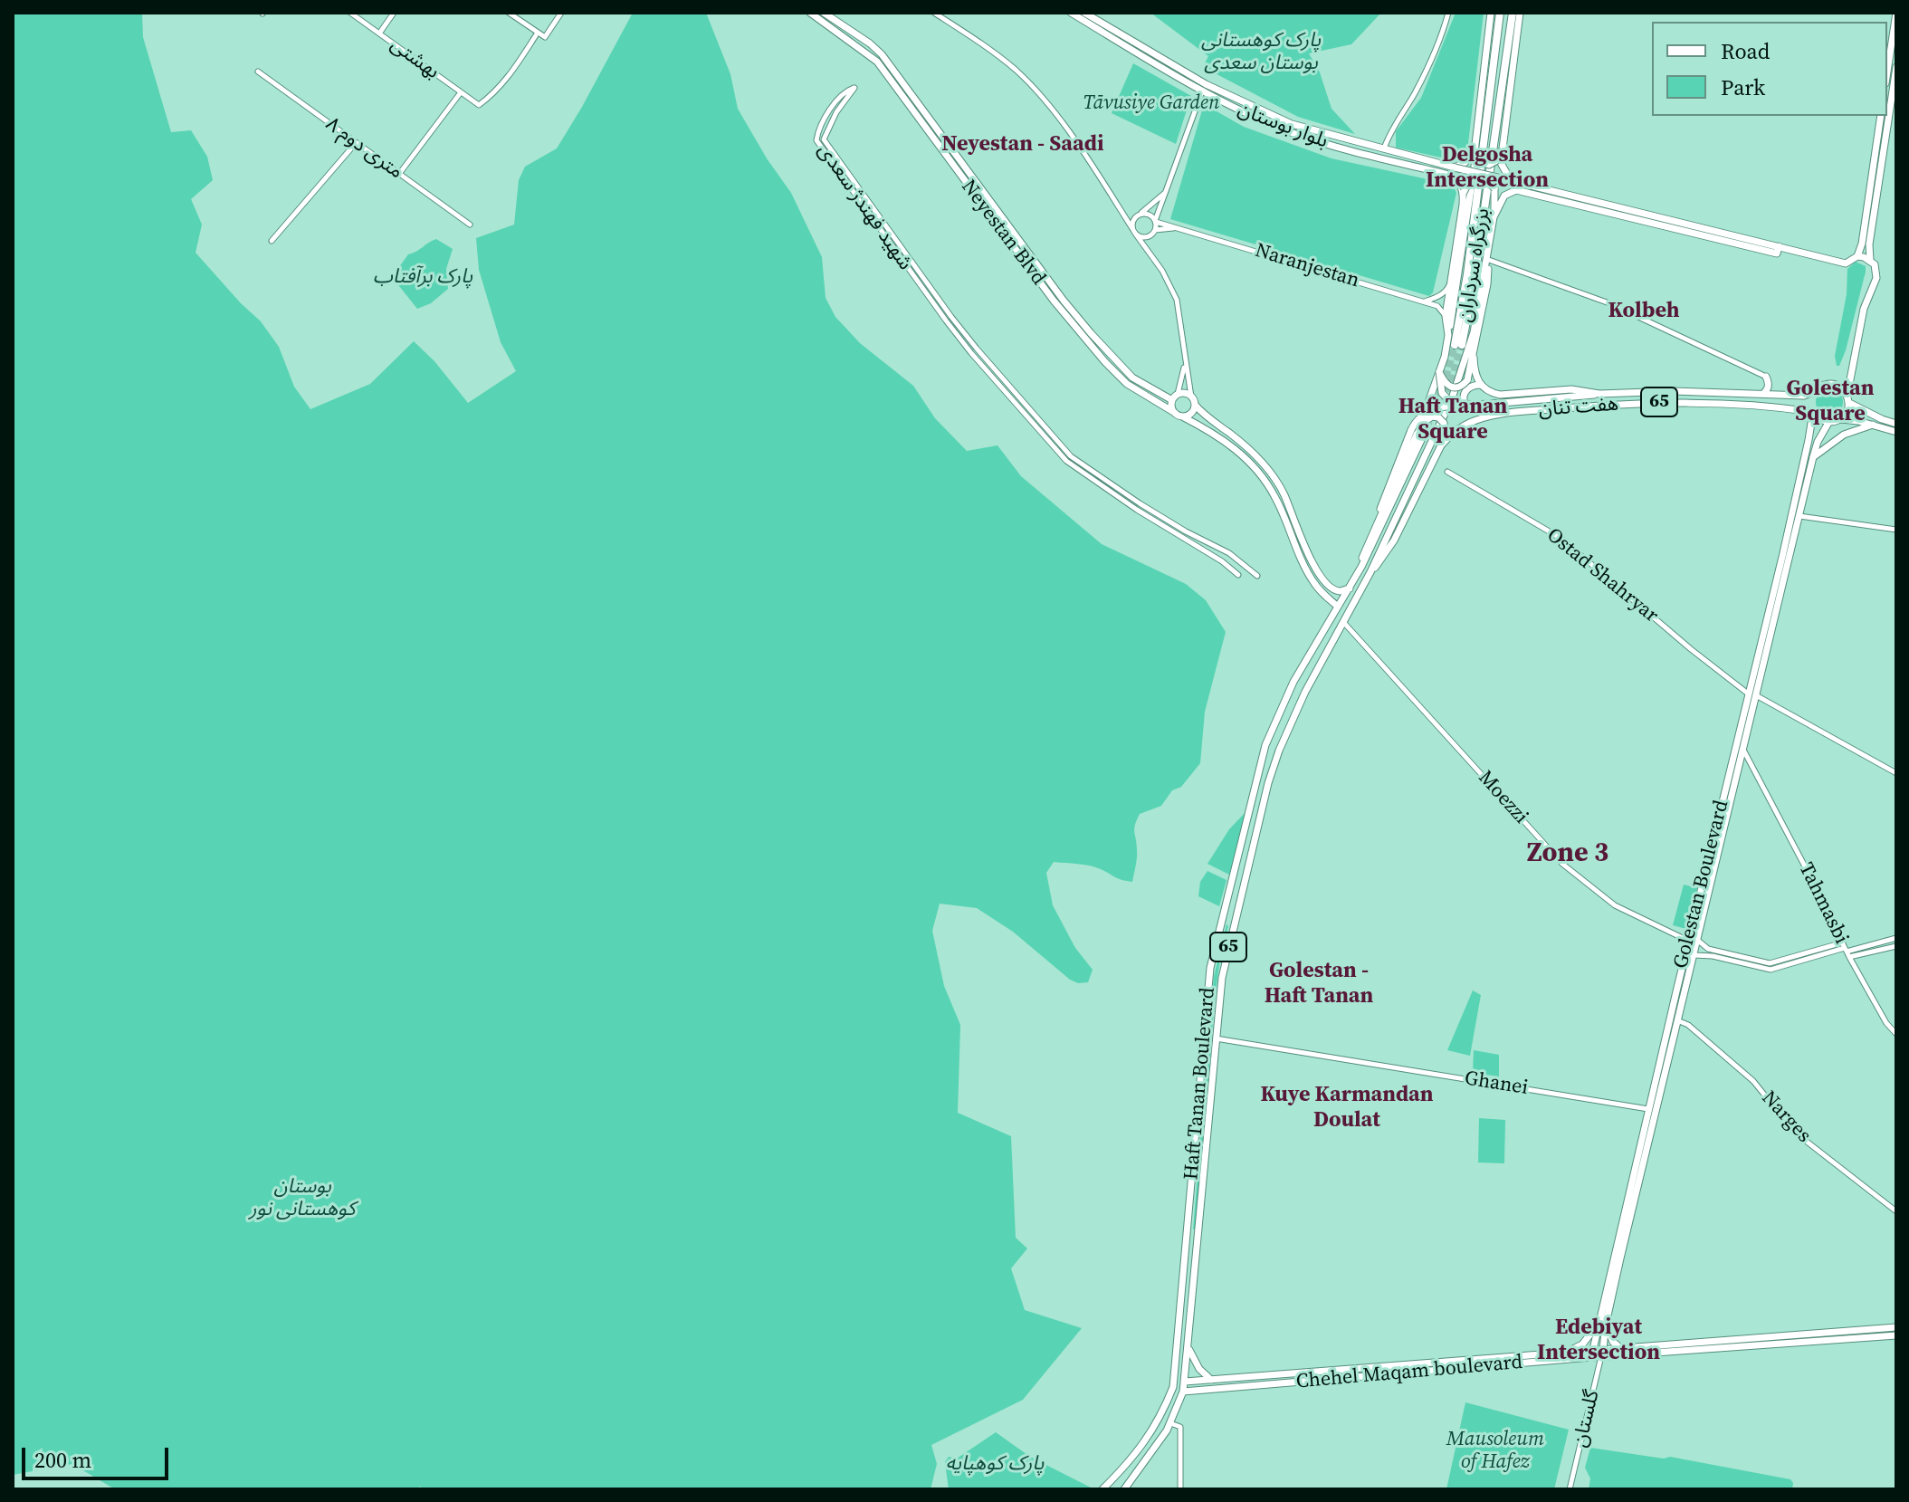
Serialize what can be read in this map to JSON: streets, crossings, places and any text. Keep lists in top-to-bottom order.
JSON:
{
  "streets": {
    "highway": ["بزرگراه سرداران"],
    "main road": [
      "بلوار بوستان",
      "Neyestan Blvd",
      "65",
      "هفت تنان",
      "Golestan Boulevard",
      "Haft Tanan Boulevard",
      "Chehel Maqam boulevard"
    ],
    "street": [
      "بهشتی",
      "۸ متری دوم",
      "شهید فهندژ سعدی",
      "Naranjestan",
      "Ostad Shahryar",
      "Moezzi",
      "Tahmasbi",
      "Ghanei",
      "Narges",
      "گلستان"
    ]
  },
  "crossings": [
    ["Neyestan Blvd", "Haft Tanan Boulevard"],
    ["65", "هفت تنان"],
    ["65", "Golestan Boulevard"],
    ["65", "Haft Tanan Boulevard"],
    ["هفت تنان", "Golestan Boulevard"],
    ["Ostad Shahryar", "Golestan Boulevard"],
    ["Moezzi", "Golestan Boulevard"],
    ["Moezzi", "Haft Tanan Boulevard"],
    ["Golestan Boulevard", "Tahmasbi"],
    ["Golestan Boulevard", "Ghanei"],
    ["Golestan Boulevard", "Narges"],
    ["Golestan Boulevard", "Chehel Maqam boulevard"],
    ["Golestan Boulevard", "گلستان"],
    ["Haft Tanan Boulevard", "Ghanei"],
    ["Haft Tanan Boulevard", "Chehel Maqam boulevard"],
    ["Chehel Maqam boulevard", "گلستان"]
  ],
  "districts": [
    "Neyestan - Saadi",
    "Delgosha Intersection",
    "Kolbeh",
    "Golestan Square",
    "Haft Tanan Square",
    "Zone 3",
    "Golestan - Haft Tanan",
    "Kuye Karmandan Doulat",
    "Edebiyat Intersection"
  ],
  "parks": [
    "پارک کوهستانی بوستان سعدی",
    "Tāvusiye Garden",
    "پارک برآفتاب",
    "بوستان کوهستانی نور",
    "Mausoleum of Hafez",
    "پارک کوهپایه"
  ],
  "legend": ["Road", "Park"],
  "scale_bar": "200 m"
}
